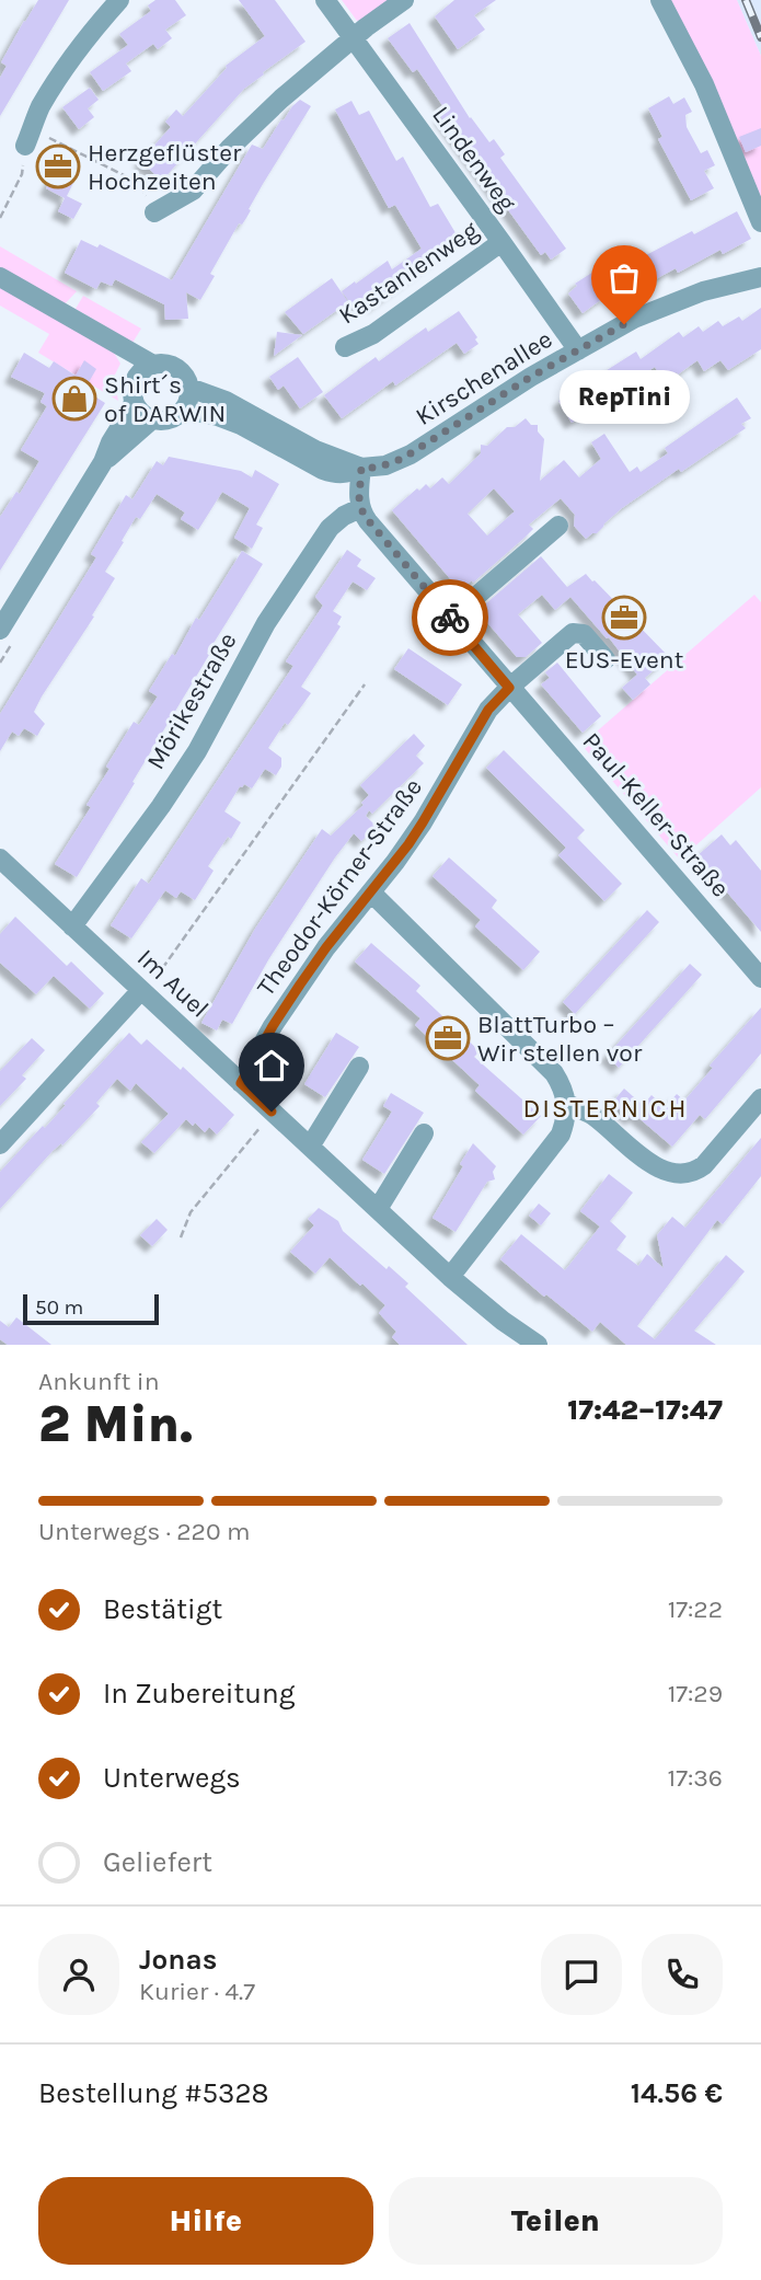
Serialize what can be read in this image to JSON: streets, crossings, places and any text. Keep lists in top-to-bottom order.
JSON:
{
  "streets": {
    "street": [
      "Lindenweg",
      "Kastanienweg",
      "Kirschenallee",
      "Mörikestraße",
      "Paul-Keller-Straße",
      "Theodor-Körner-Straße",
      "Im Auel"
    ]
  },
  "crossings": [
    ["Lindenweg", "Kastanienweg"],
    ["Lindenweg", "Kirschenallee"],
    ["Mörikestraße", "Paul-Keller-Straße"],
    ["Mörikestraße", "Im Auel"],
    ["Paul-Keller-Straße", "Theodor-Körner-Straße"],
    ["Theodor-Körner-Straße", "Im Auel"]
  ],
  "districts": ["DISTERNICH"],
  "places": {
    "office": ["Herzgeflüster Hochzeiten", "EUS-Event", "BlattTurbo – Wir stellen vor"],
    "other": ["RepTini"],
    "shop": ["Shirt´s of DARWIN"]
  },
  "scale_bar": "50 m",
  "page": {
    "bubble": "RepTini",
    "scale": "50 m",
    "heading": ["2 Min.", "Ankunft in", "17:42–17:47"],
    "panel": [
      "Jonas",
      "Kurier · 4.7",
      "Bestellung #5328",
      "14.56 €"
    ],
    "bar": "Unterwegs · 220 m",
    "list": [
      ["Bestätigt", "17:22"],
      ["In Zubereitung", "17:29"],
      ["Unterwegs", "17:36"],
      "Geliefert"
    ],
    "buttons": ["Hilfe", "Teilen"]
  }
}
